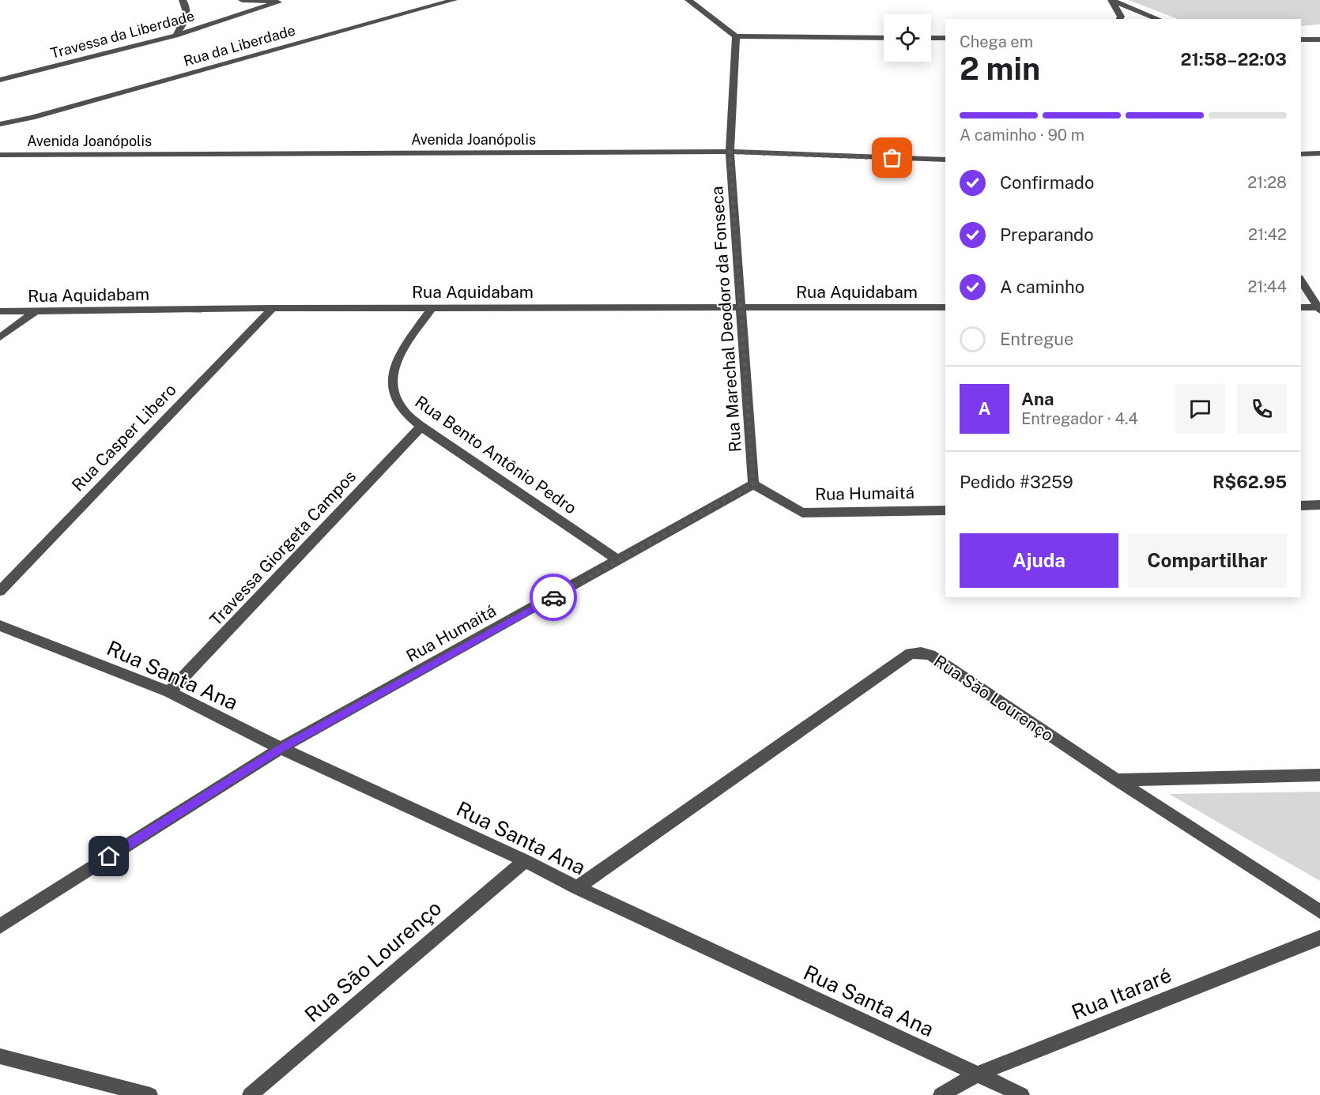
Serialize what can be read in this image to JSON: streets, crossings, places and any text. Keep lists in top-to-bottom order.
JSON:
{
  "streets": {
    "street": [
      "Travessa da Liberdade",
      "Rua da Liberdade",
      "Avenida Joanópolis",
      "Rua Aquidabam",
      "Rua Marechal Deodoro da Fonseca",
      "Rua Casper Libero",
      "Rua Bento Antônio Pedro",
      "Rua Humaitá",
      "Travessa Giorgeta Campos",
      "Rua Santa Ana",
      "Rua São Lourenço",
      "Rua Itararé"
    ]
  },
  "crossings": [
    ["Avenida Joanópolis", "Rua Marechal Deodoro da Fonseca"],
    ["Rua Aquidabam", "Rua Marechal Deodoro da Fonseca"],
    ["Rua Aquidabam", "Rua Casper Libero"],
    ["Rua Aquidabam", "Rua Bento Antônio Pedro"],
    ["Rua Marechal Deodoro da Fonseca", "Rua Humaitá"],
    ["Rua Bento Antônio Pedro", "Rua Humaitá"],
    ["Rua Bento Antônio Pedro", "Travessa Giorgeta Campos"],
    ["Rua Humaitá", "Rua Santa Ana"],
    ["Travessa Giorgeta Campos", "Rua Santa Ana"],
    ["Rua Santa Ana", "Rua São Lourenço"],
    ["Rua Santa Ana", "Rua Itararé"]
  ],
  "page": {
    "heading": ["2 min", "Chega em", "21:58–22:03"],
    "panel": [
      "Ana",
      "Entregador · 4.4",
      "Pedido #3259",
      "R$62.95"
    ],
    "bar": "A caminho · 90 m",
    "list": [
      ["Confirmado", "21:28"],
      ["Preparando", "21:42"],
      ["A caminho", "21:44"],
      "Entregue"
    ],
    "round": "A",
    "buttons": ["Ajuda", "Compartilhar"]
  }
}
